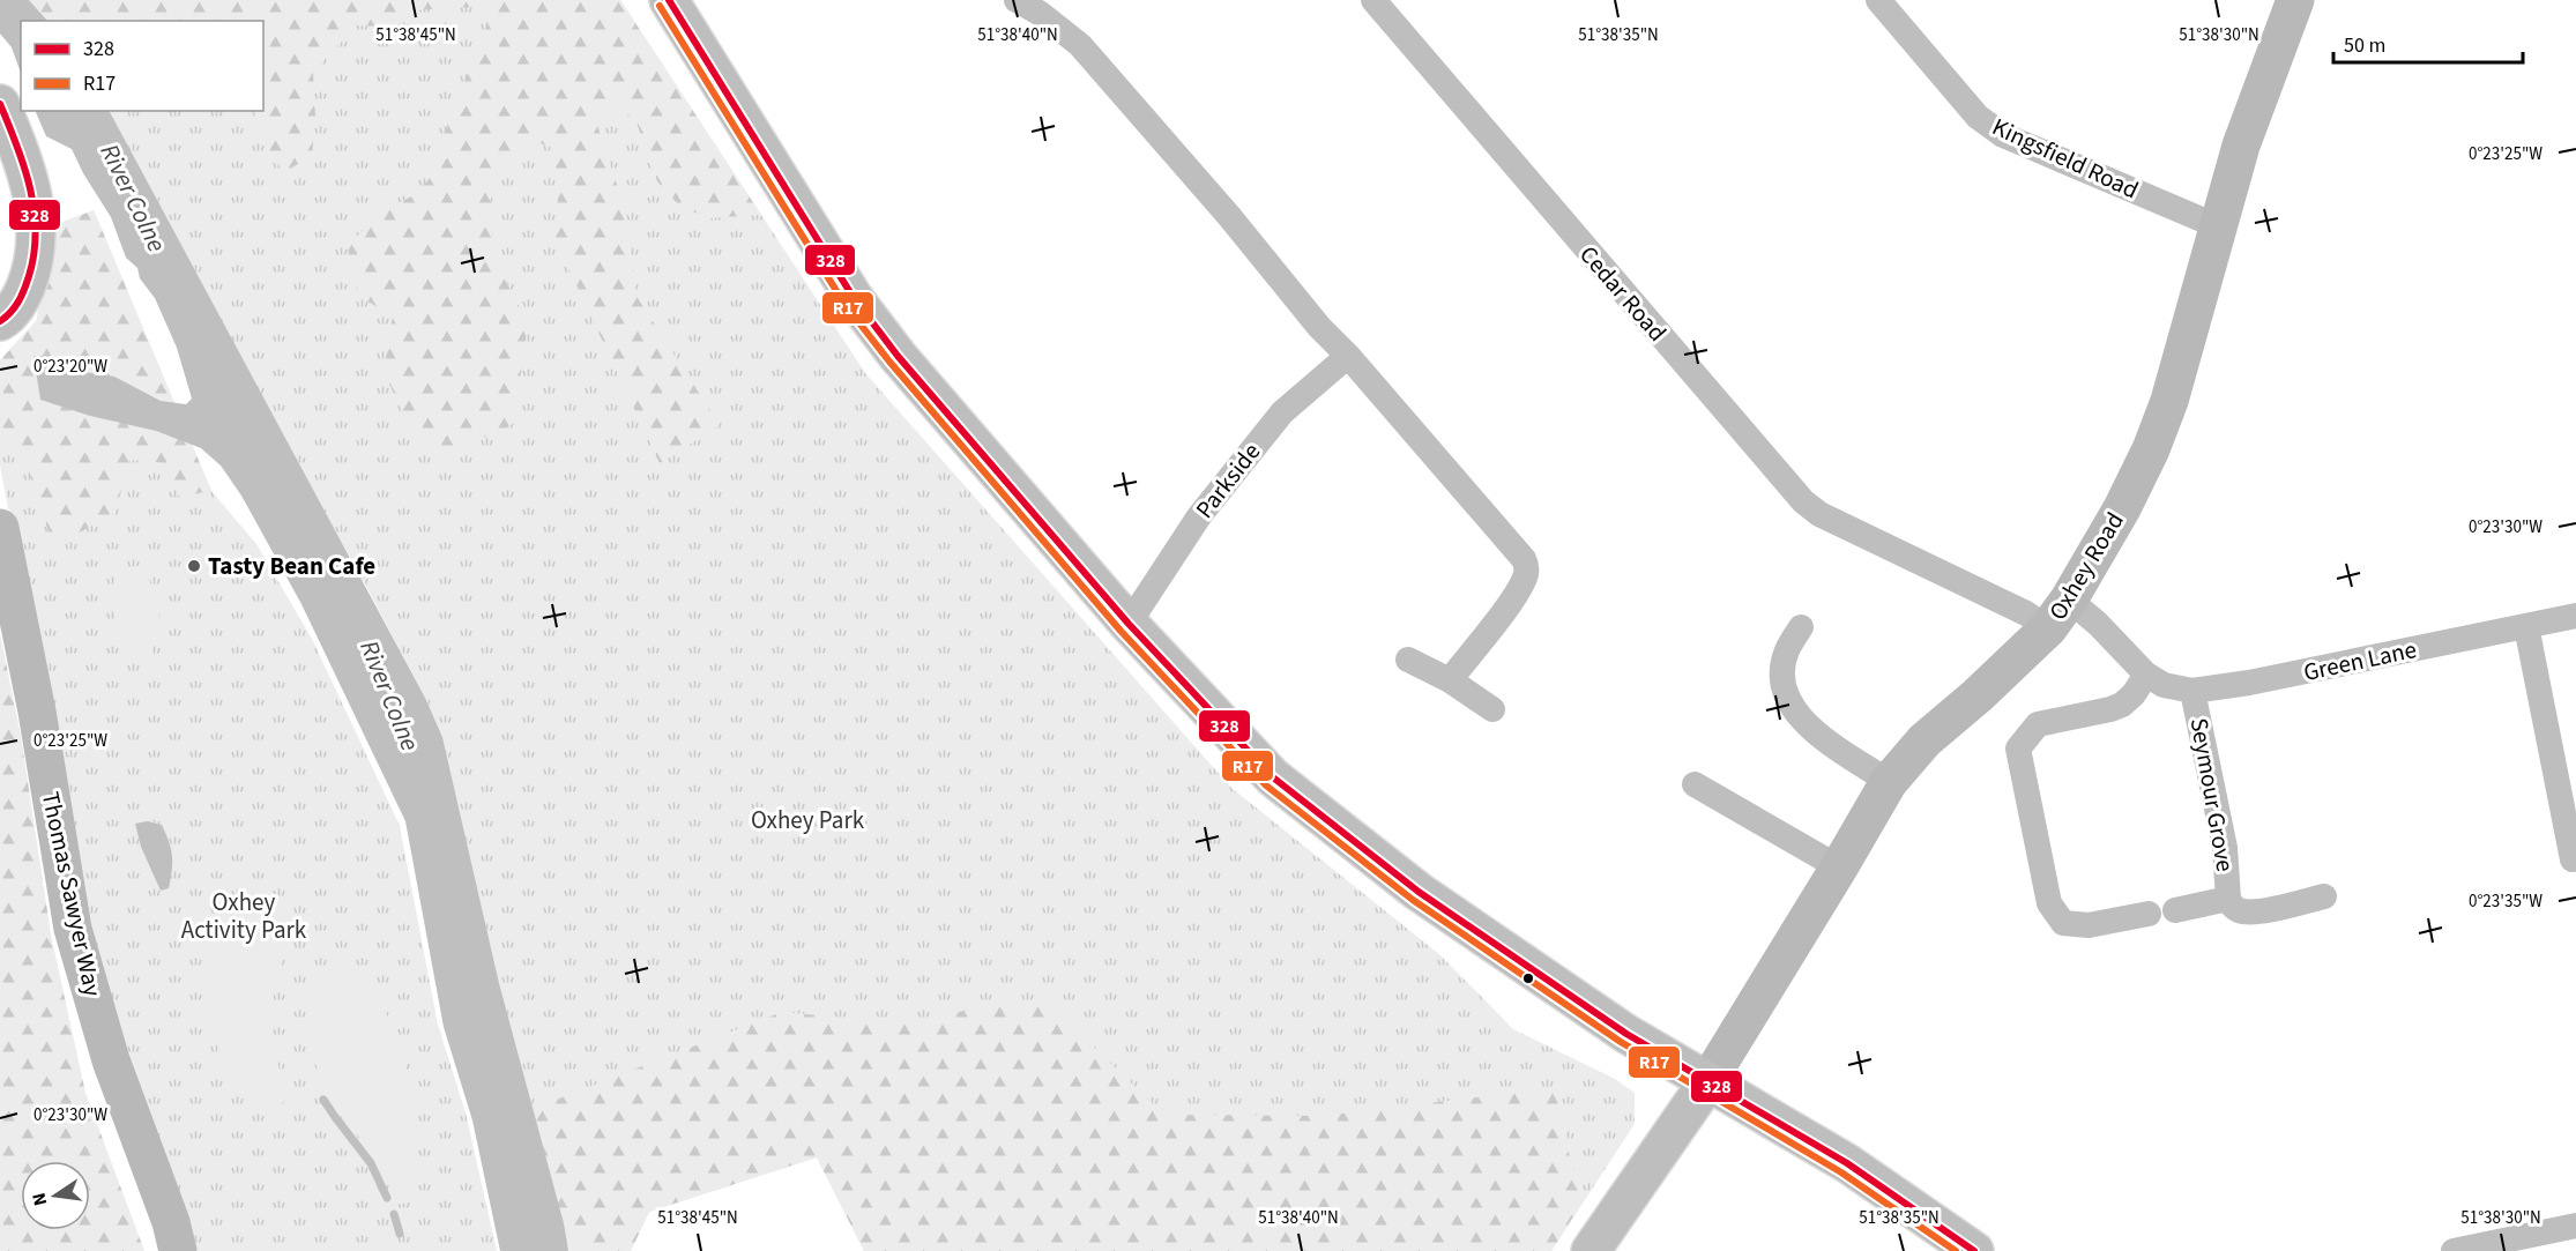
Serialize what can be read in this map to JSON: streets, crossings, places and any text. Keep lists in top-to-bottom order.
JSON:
{
  "streets": {
    "street": [
      "Kingsfield Road",
      "Cedar Road",
      "Parkside",
      "Oxhey Road",
      "Green Lane",
      "Seymour Grove",
      "Thomas Sawyer Way"
    ]
  },
  "crossings": [
    ["Kingsfield Road", "Oxhey Road"],
    ["Cedar Road", "Oxhey Road"],
    ["Cedar Road", "Green Lane"],
    ["Oxhey Road", "Green Lane"],
    ["Green Lane", "Seymour Grove"]
  ],
  "water": ["River Colne"],
  "parks": ["Oxhey Park", "Oxhey Activity Park"],
  "places": ["Tasty Bean Cafe"],
  "lines": ["transit line 328", "transit line R17"],
  "legend": ["328", "R17"],
  "scale_bar": "50 m",
  "north": "left",
  "coordinates": [
    "51°38'45\"N",
    "51°38'40\"N",
    "51°38'35\"N",
    "51°38'30\"N",
    "0°23'25\"W",
    "0°23'20\"W",
    "0°23'30\"W",
    "0°23'35\"W"
  ]
}
